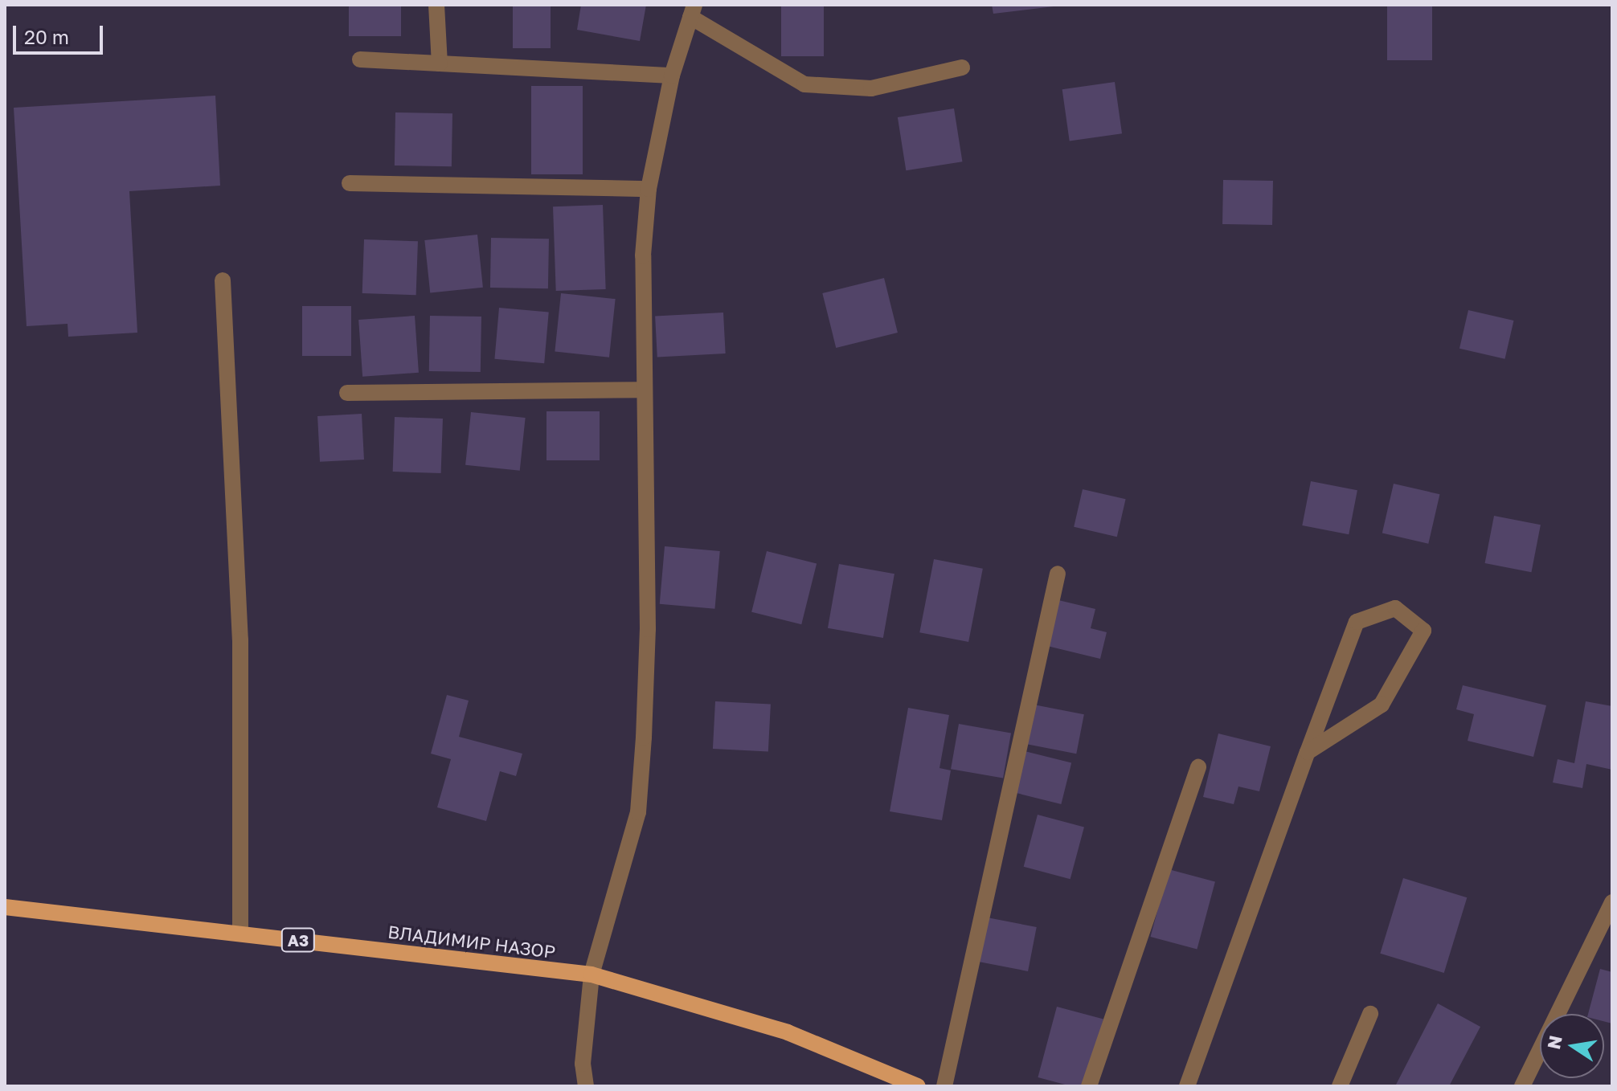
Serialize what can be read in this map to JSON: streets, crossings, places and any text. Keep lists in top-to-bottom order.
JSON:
{
  "streets": {
    "main road": ["A3", "ВЛАДИМИР НАЗОР"]
  },
  "scale_bar": "20 m",
  "north": "left"
}
